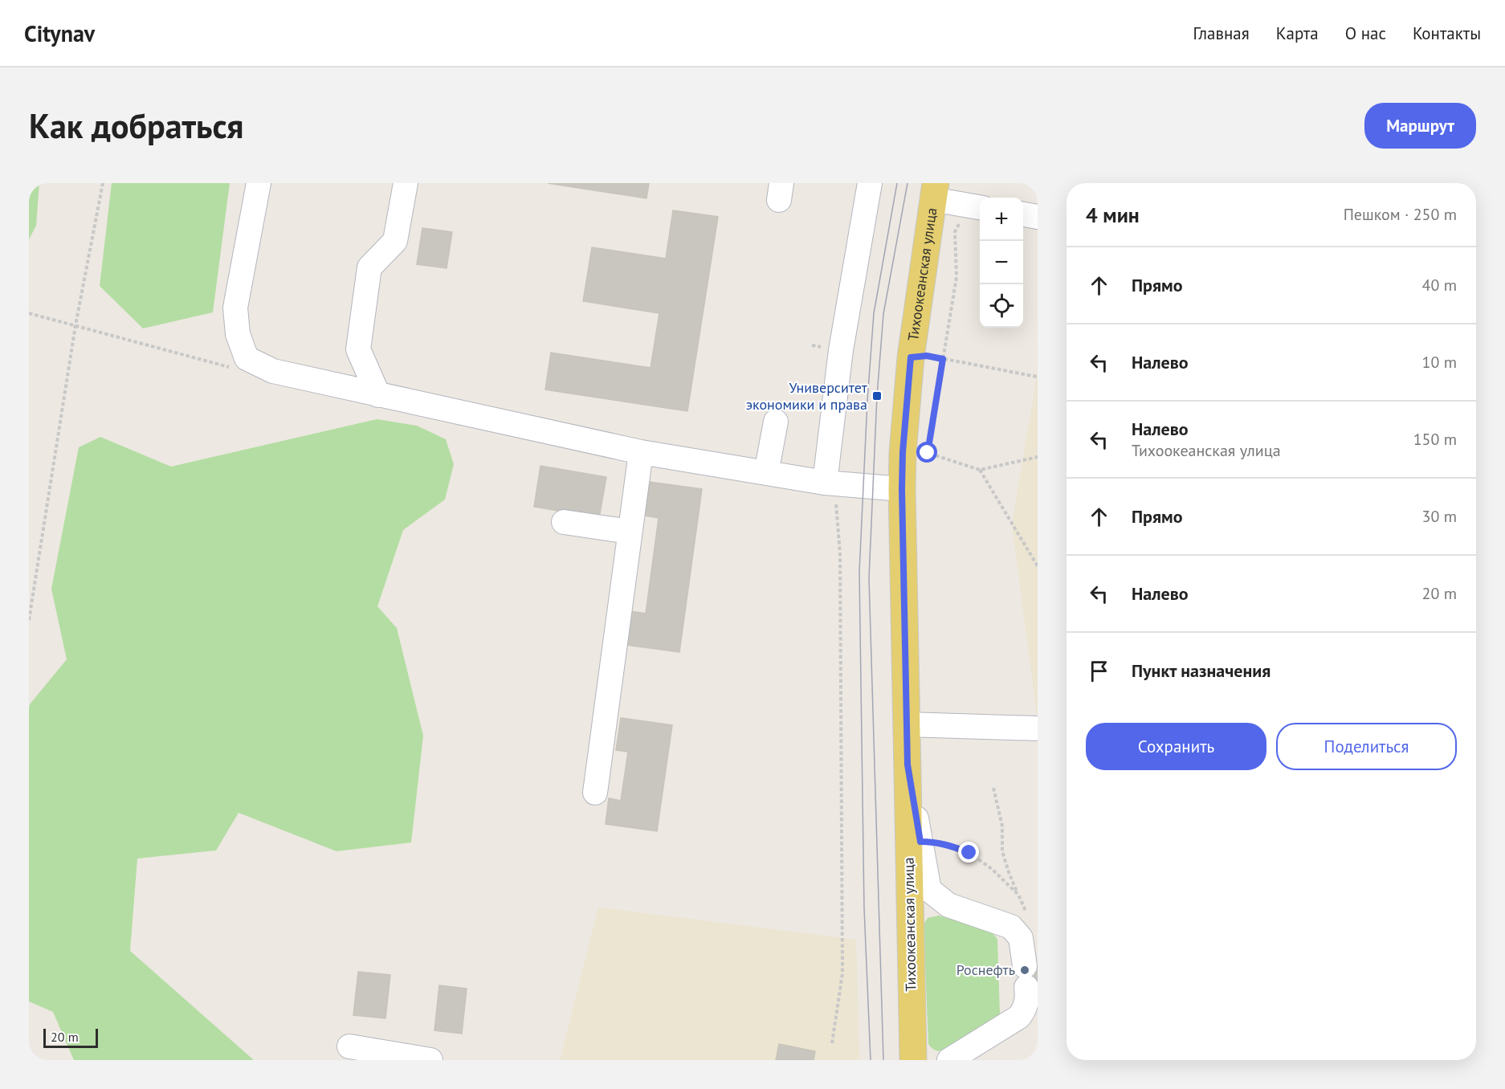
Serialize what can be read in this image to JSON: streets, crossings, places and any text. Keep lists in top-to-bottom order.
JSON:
{
  "streets": {
    "main road": ["Тихоокеанская улица"]
  },
  "places": {
    "transit": ["Университет экономики и права"],
    "other": ["Роснефть"]
  },
  "scale_bar": "20 m",
  "page": {
    "header": "Citynav",
    "nav": [
      "Главная",
      "Карта",
      "О нас",
      "Контакты"
    ],
    "buttons": [
      "Маршрут",
      ["Сохранить", "Поделиться"]
    ],
    "title": "Как добраться",
    "heading": ["4 мин", "Пешком · 250 m"],
    "map_buttons": ["+", "−"],
    "list": [
      ["Прямо", "40 m"],
      ["Налево", "10 m"],
      ["Налево", "Тихоокеанская улица", "150 m"],
      ["Прямо", "30 m"],
      ["Налево", "20 m"],
      "Пункт назначения"
    ],
    "scale": "20 m"
  }
}
